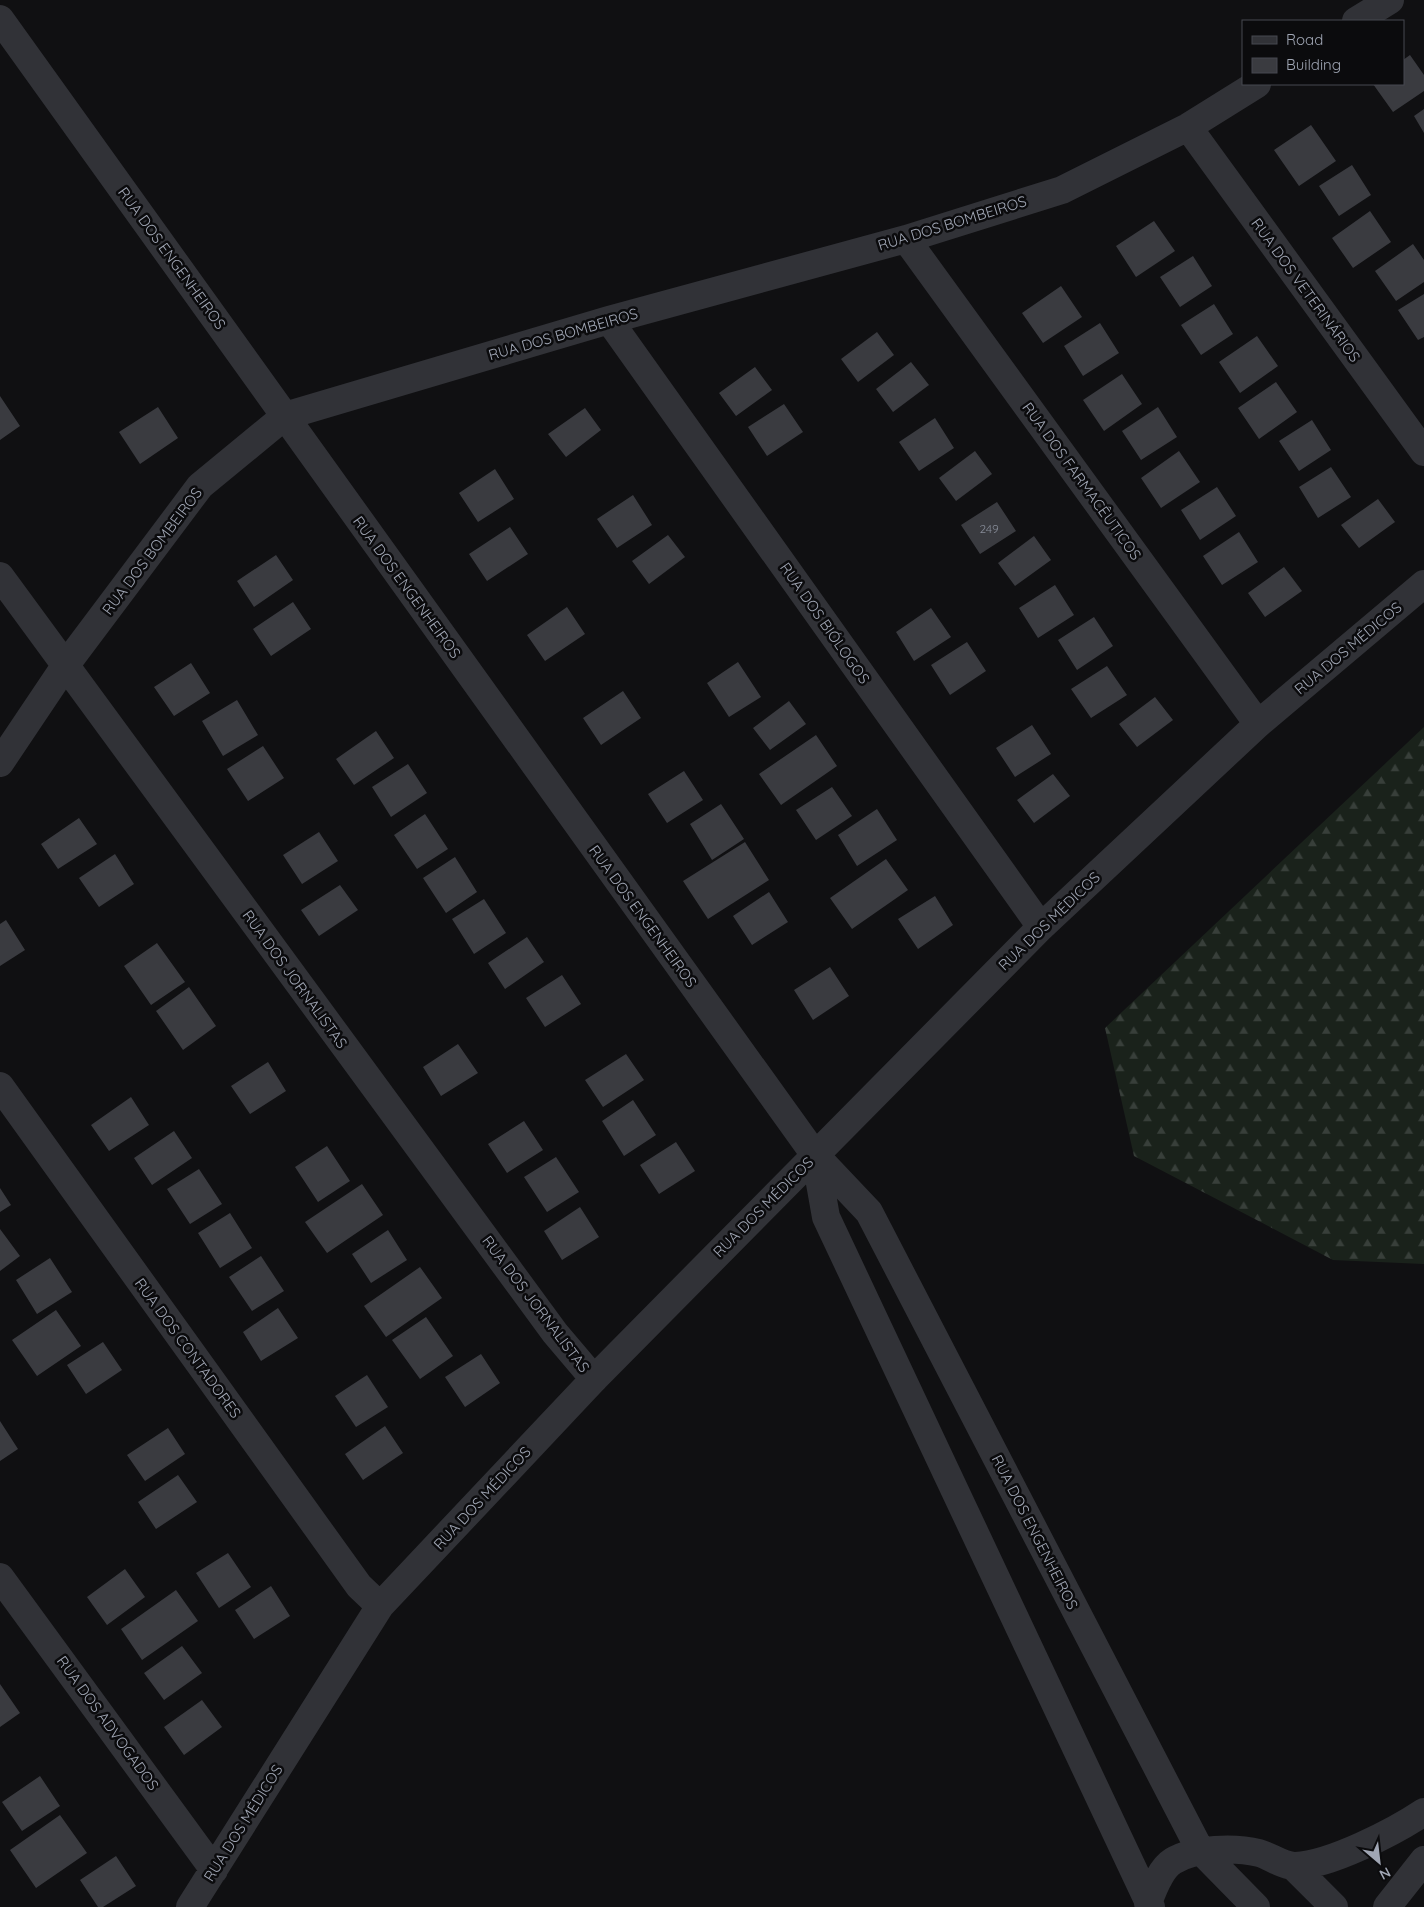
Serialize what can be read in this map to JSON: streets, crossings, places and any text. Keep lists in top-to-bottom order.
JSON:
{
  "streets": {
    "street": [
      "RUA DOS BOMBEIROS",
      "RUA DOS ENGENHEIROS",
      "RUA DOS VETERINÁRIOS",
      "RUA DOS FARMACÊUTICOS",
      "RUA DOS BIÓLOGOS",
      "RUA DOS MÉDICOS",
      "RUA DOS JORNALISTAS",
      "RUA DOS CONTADORES",
      "RUA DOS ADVOGADOS"
    ]
  },
  "crossings": [
    ["RUA DOS BOMBEIROS", "RUA DOS ENGENHEIROS"],
    ["RUA DOS BOMBEIROS", "RUA DOS VETERINÁRIOS"],
    ["RUA DOS BOMBEIROS", "RUA DOS FARMACÊUTICOS"],
    ["RUA DOS BOMBEIROS", "RUA DOS BIÓLOGOS"],
    ["RUA DOS BOMBEIROS", "RUA DOS JORNALISTAS"],
    ["RUA DOS ENGENHEIROS", "RUA DOS MÉDICOS"],
    ["RUA DOS FARMACÊUTICOS", "RUA DOS MÉDICOS"],
    ["RUA DOS BIÓLOGOS", "RUA DOS MÉDICOS"],
    ["RUA DOS MÉDICOS", "RUA DOS JORNALISTAS"],
    ["RUA DOS MÉDICOS", "RUA DOS CONTADORES"],
    ["RUA DOS MÉDICOS", "RUA DOS ADVOGADOS"]
  ],
  "house_numbers": ["249"],
  "legend": ["Road", "Building"],
  "north": "bottom right"
}
